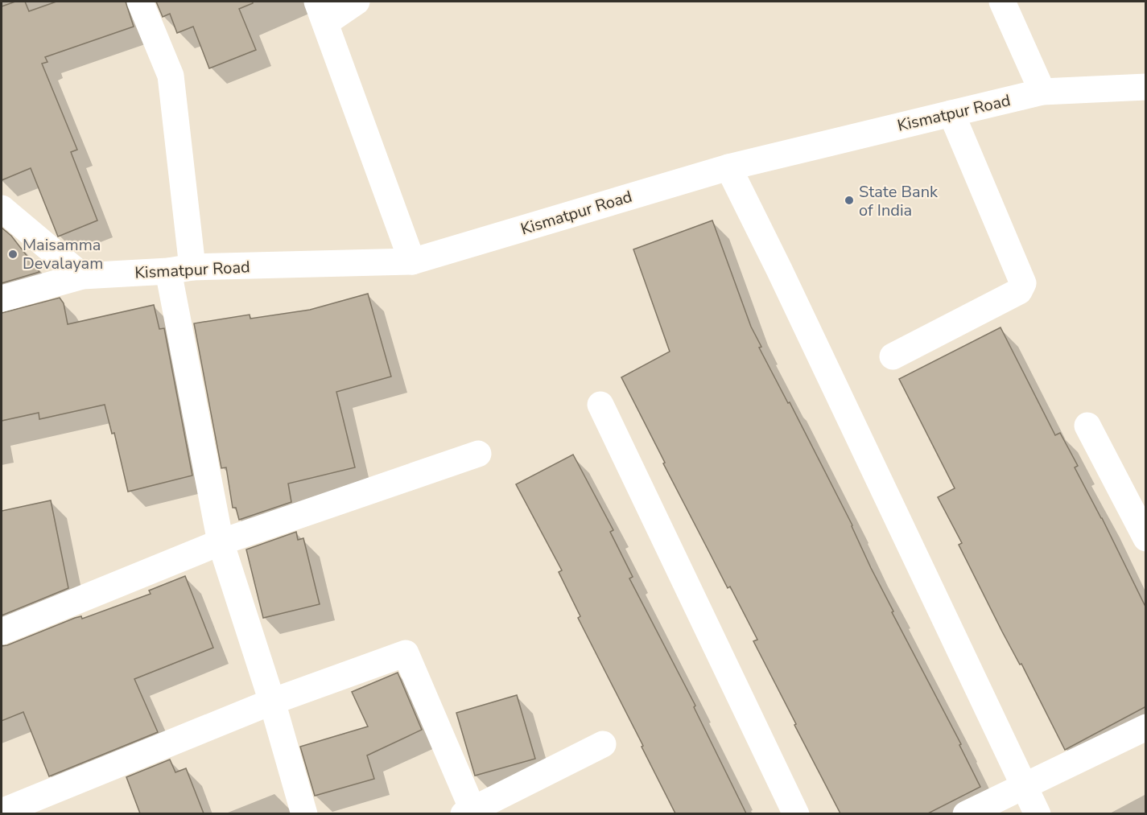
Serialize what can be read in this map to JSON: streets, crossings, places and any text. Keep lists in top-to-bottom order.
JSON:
{
  "streets": {
    "street": ["Kismatpur Road"]
  },
  "places": ["State Bank of India", "Maisamma Devalayam"]
}
